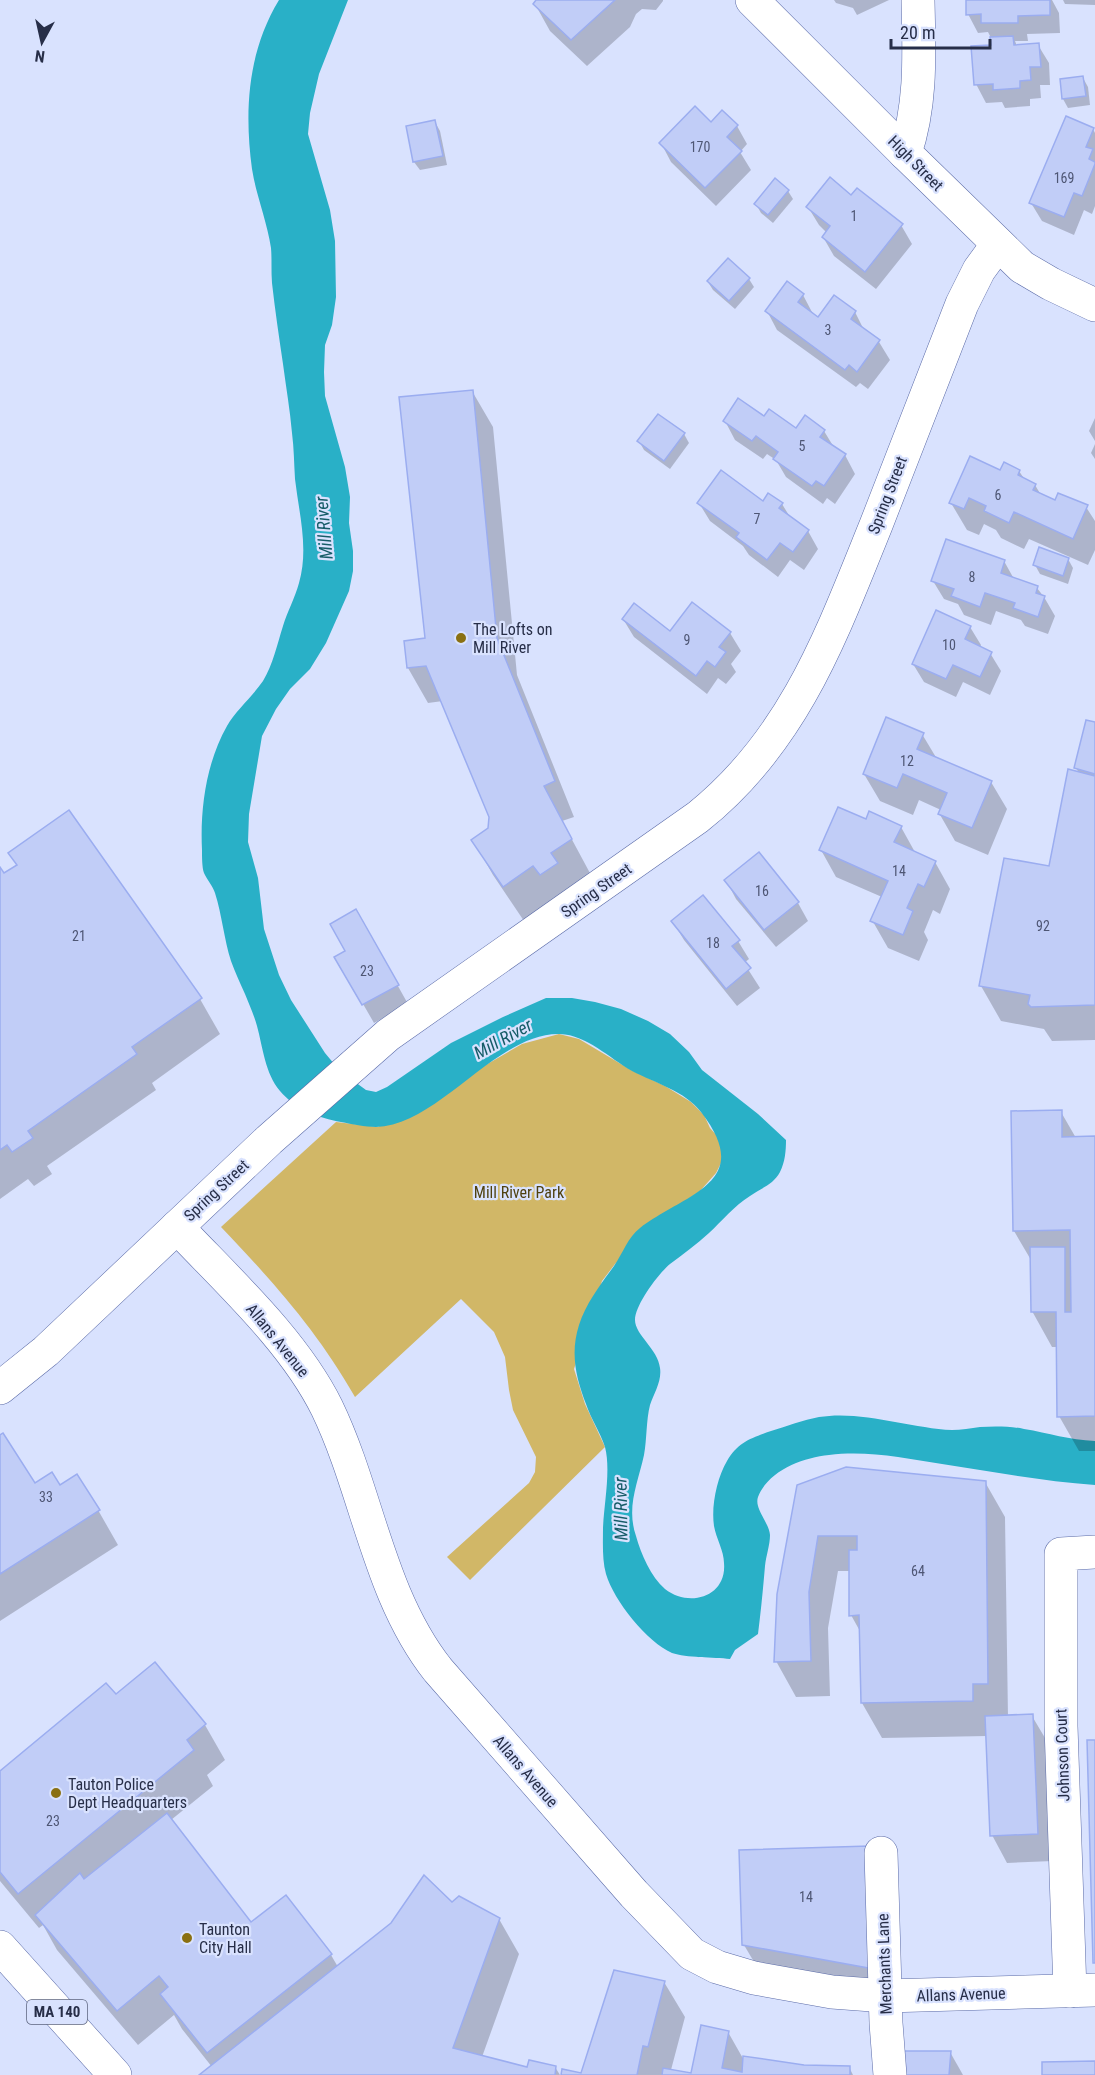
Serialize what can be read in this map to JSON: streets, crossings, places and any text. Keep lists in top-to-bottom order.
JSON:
{
  "streets": {
    "main road": [
      "High Street",
      "Spring Street",
      "Allans Avenue",
      "Johnson Court",
      "Merchants Lane",
      "MA 140"
    ]
  },
  "crossings": [
    ["High Street", "Spring Street"],
    ["Spring Street", "Allans Avenue"],
    ["Allans Avenue", "Johnson Court"],
    ["Allans Avenue", "Merchants Lane"]
  ],
  "water": ["Mill River"],
  "parks": ["Mill River Park"],
  "places": ["The Lofts on Mill River", "Tauton Police Dept Headquarters", "Taunton City Hall"],
  "house_numbers": [
    "170",
    "169",
    "1",
    "3",
    "5",
    "6",
    "7",
    "8",
    "9",
    "10",
    "12",
    "14",
    "16",
    "92",
    "21",
    "18",
    "23",
    "33",
    "64",
    "23",
    "14"
  ],
  "scale_bar": "20 m",
  "north": "bottom"
}
